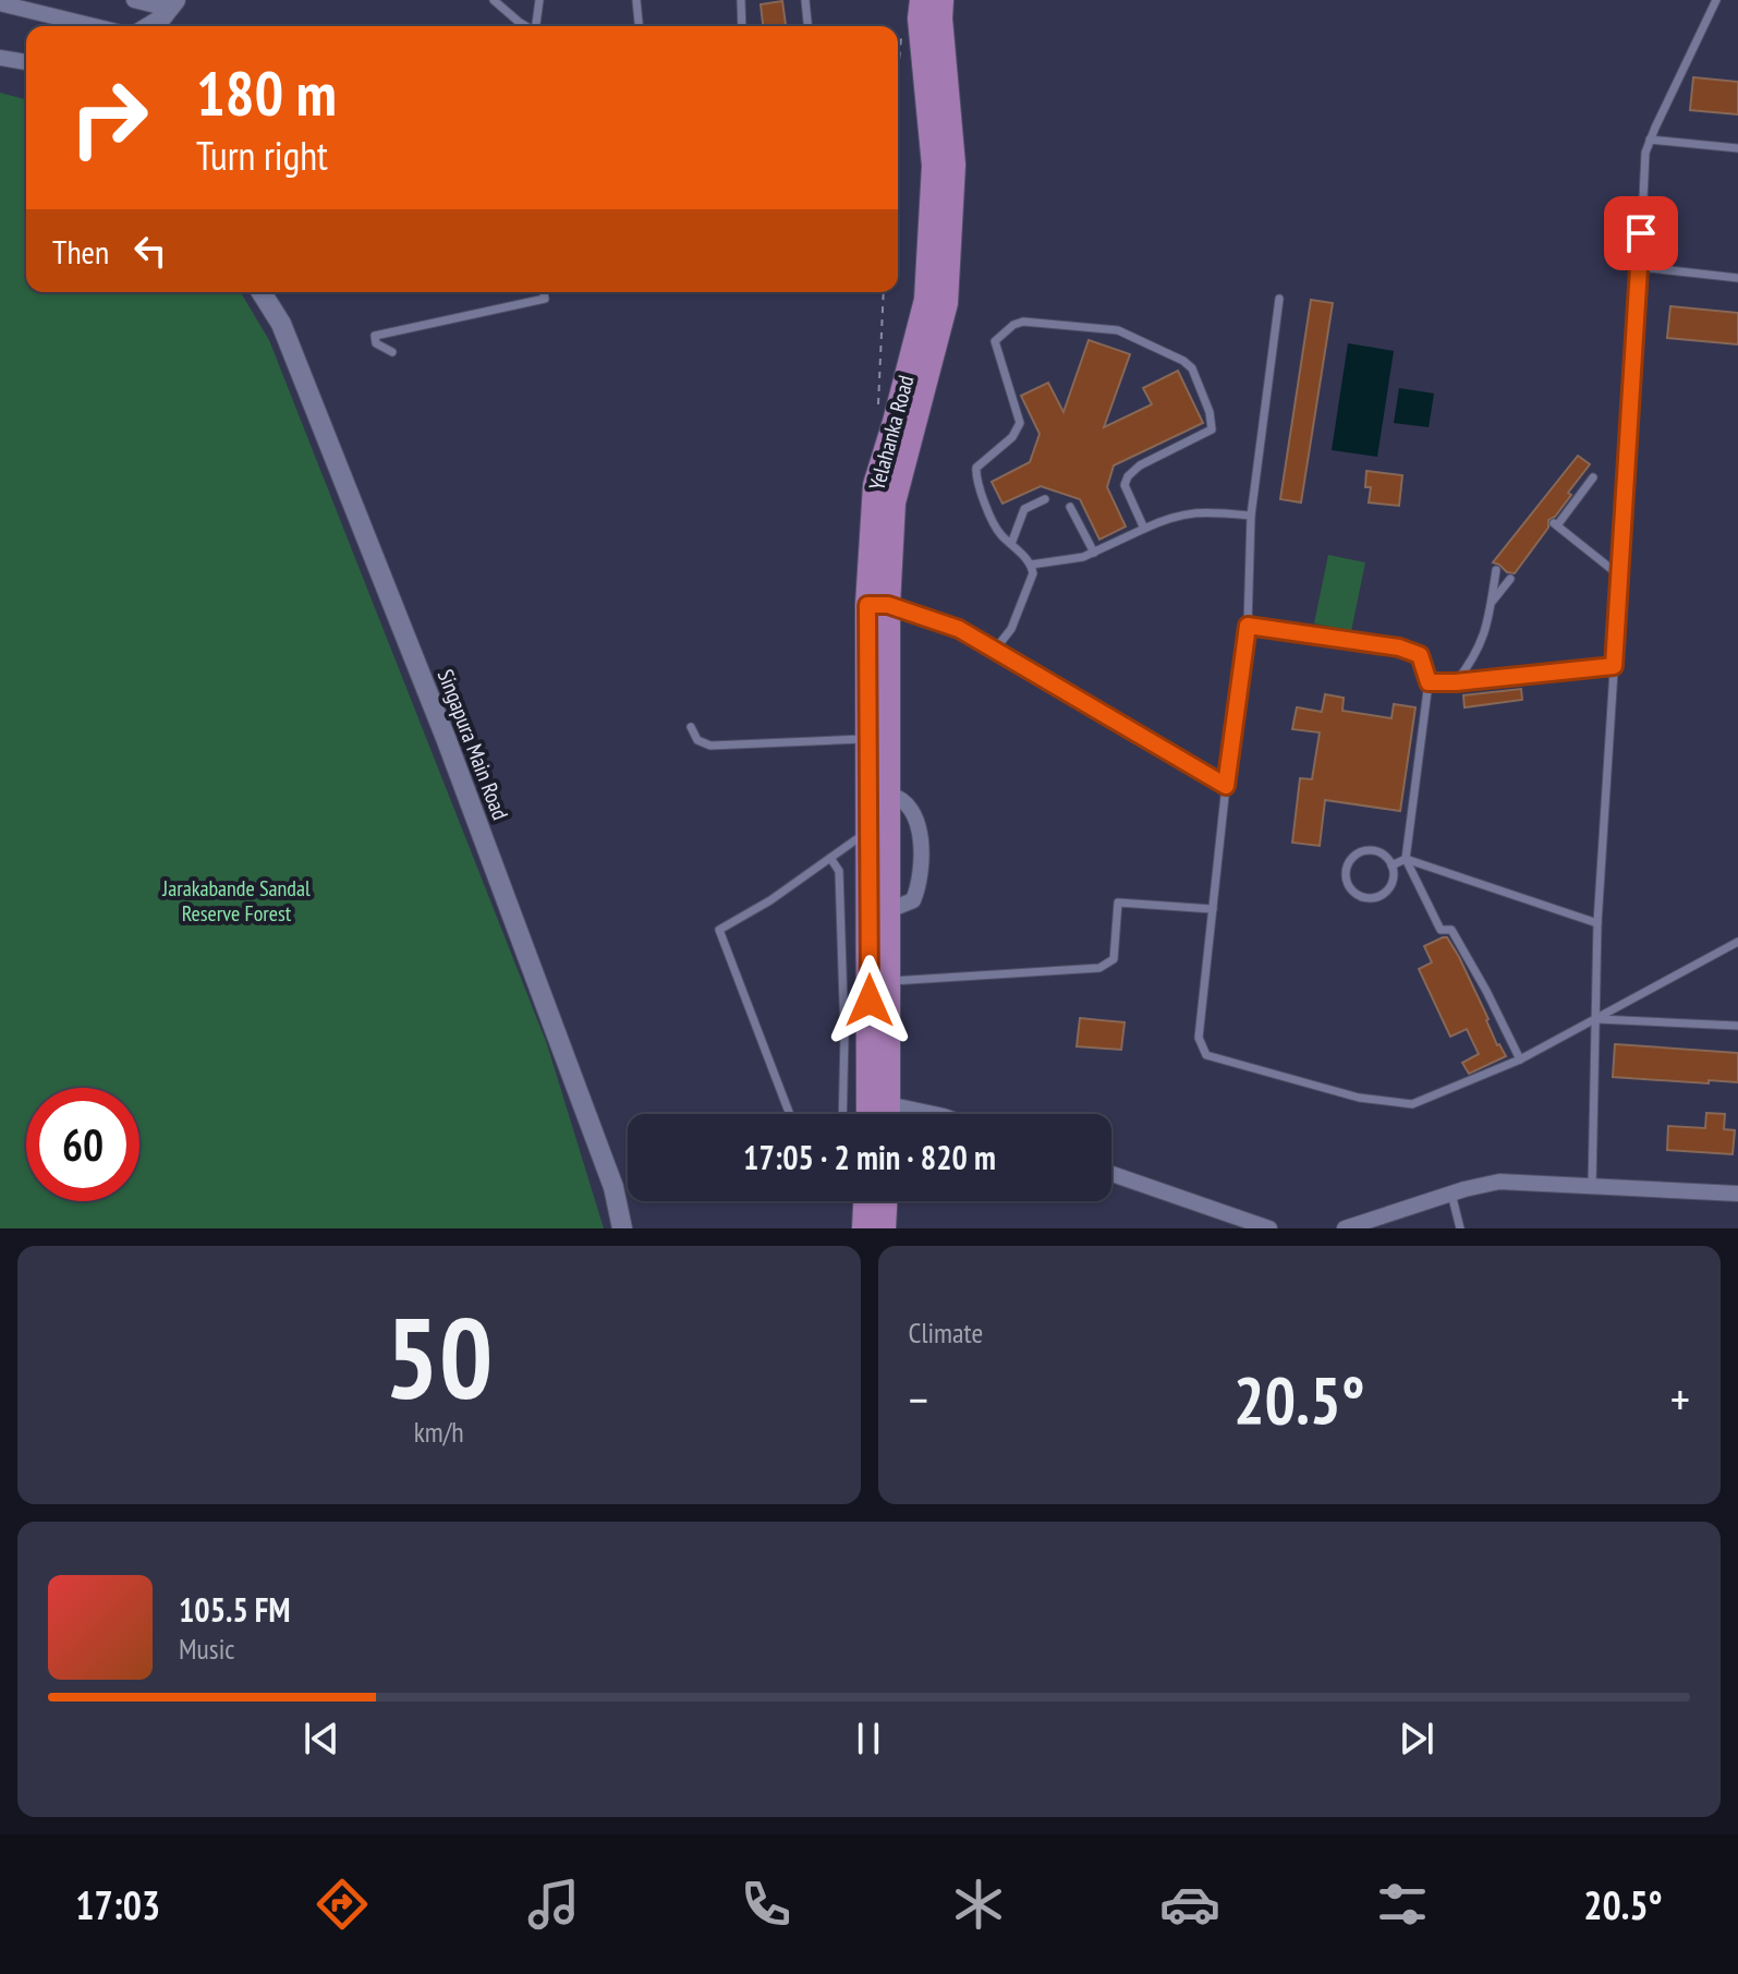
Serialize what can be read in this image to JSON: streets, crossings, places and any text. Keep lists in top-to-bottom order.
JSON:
{
  "streets": {
    "main road": ["Yelahanka Road"],
    "street": ["Singapura Main Road"]
  },
  "parks": ["Jarakabande Sandal Reserve Forest"],
  "page": {
    "turn": ["180 m", "Turn right"],
    "then": "Then",
    "limit": "60",
    "trip": "17:05 · 2 min · 820 m",
    "tile": [
      ["50", "km/h"],
      "Climate"
    ],
    "heat": ["−", "20.5°", "+"],
    "song": ["105.5 FM", "Music"],
    "tabs": ["17:03", "20.5°"]
  }
}
